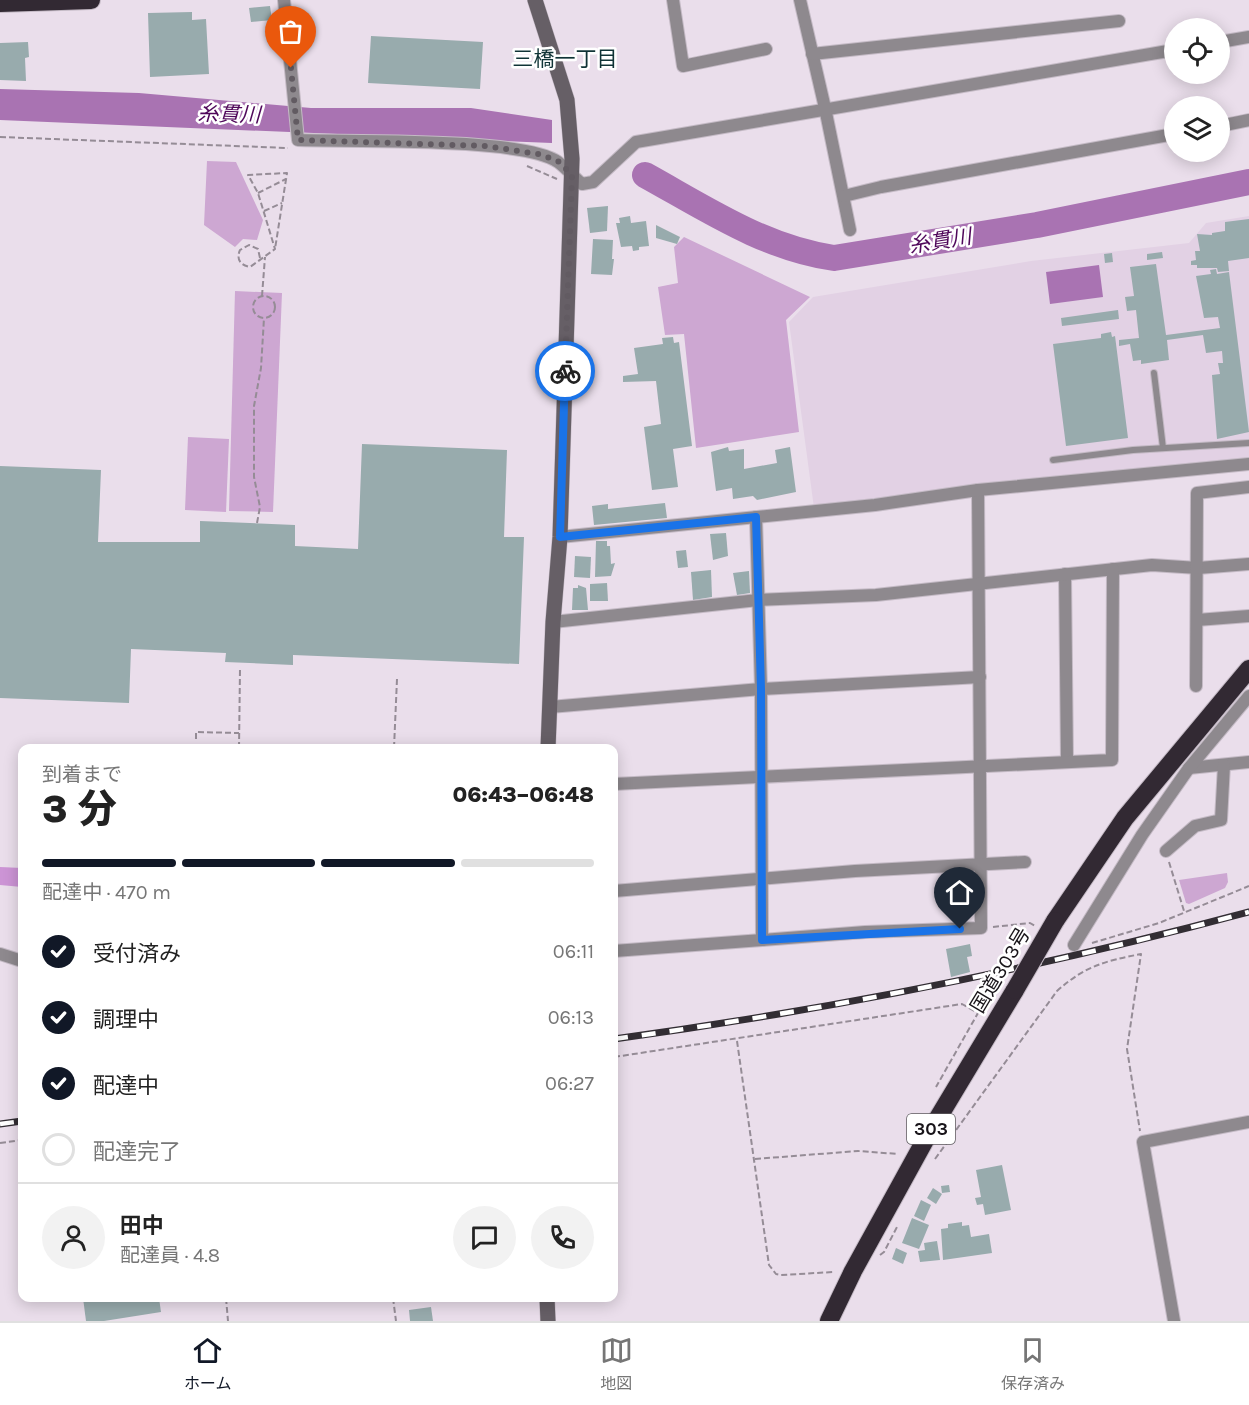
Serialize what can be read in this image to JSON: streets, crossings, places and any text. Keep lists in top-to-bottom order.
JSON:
{
  "streets": {
    "highway": ["国道303号", "303"]
  },
  "districts": ["三橋一丁目"],
  "water": ["糸貫川"],
  "page": {
    "heading": ["3 分", "到着まで", "06:43–06:48"],
    "panel": ["田中", "配達員 · 4.8"],
    "bar": "配達中 · 470 m",
    "list": [
      ["受付済み", "06:11"],
      ["調理中", "06:13"],
      ["配達中", "06:27"],
      "配達完了"
    ],
    "tabs": ["ホーム", "地図", "保存済み"]
  }
}
